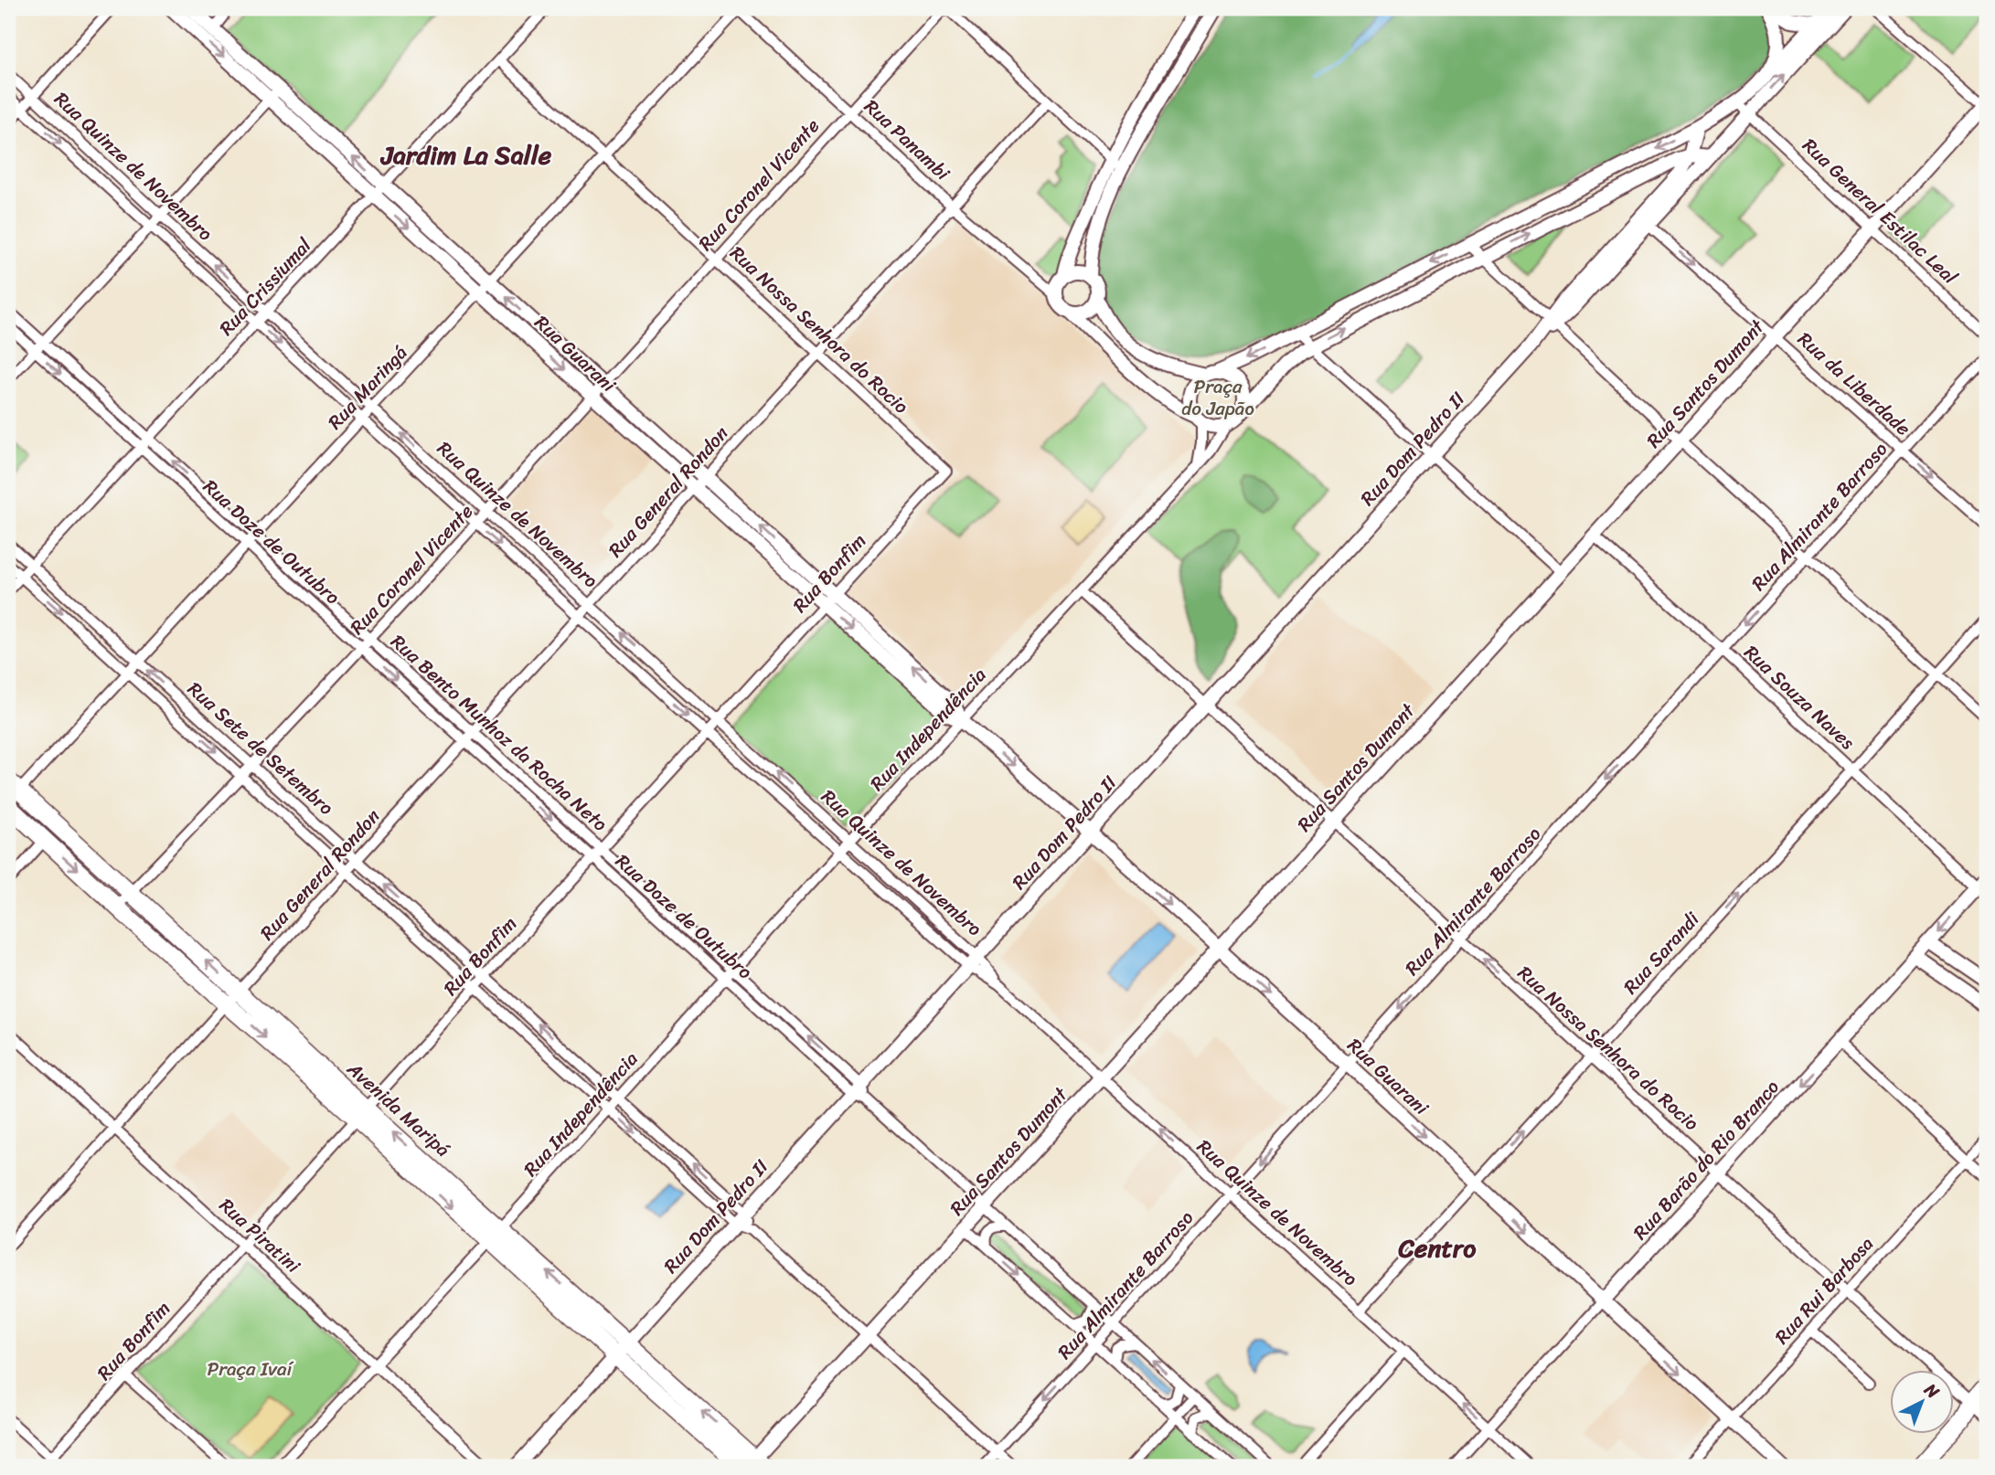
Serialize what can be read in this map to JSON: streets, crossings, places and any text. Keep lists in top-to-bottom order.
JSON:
{
  "streets": {
    "main road": ["Avenida Maripá"],
    "street": [
      "Rua Panambi",
      "Rua Quinze de Novembro",
      "Rua Coronel Vicente",
      "Rua General Estilac Leal",
      "Rua Crissiumal",
      "Rua Nossa Senhora do Rocio",
      "Rua Guarani",
      "Rua Santos Dumont",
      "Rua da Liberdade",
      "Rua Maringá",
      "Rua Dom Pedro II",
      "Rua General Rondon",
      "Rua Almirante Barroso",
      "Rua Doze de Outubro",
      "Rua Bonfim",
      "Rua Souza Naves",
      "Rua Independência",
      "Rua Bento Munhoz da Rocha Neto",
      "Rua Sete de Setembro",
      "Rua Sarandi",
      "Rua Barão do Rio Branco",
      "Rua Piratini",
      "Rua Rui Barbosa"
    ]
  },
  "crossings": [
    ["Rua Panambi", "Rua Coronel Vicente"],
    ["Rua Panambi", "Rua Maringá"],
    ["Rua Panambi", "Rua General Rondon"],
    ["Rua Quinze de Novembro", "Rua Coronel Vicente"],
    ["Rua Quinze de Novembro", "Rua Crissiumal"],
    ["Rua Quinze de Novembro", "Rua Santos Dumont"],
    ["Rua Quinze de Novembro", "Rua Maringá"],
    ["Rua Quinze de Novembro", "Rua Dom Pedro II"],
    ["Rua Quinze de Novembro", "Rua General Rondon"],
    ["Rua Quinze de Novembro", "Rua Almirante Barroso"],
    ["Rua Quinze de Novembro", "Rua Bonfim"],
    ["Rua Quinze de Novembro", "Rua Independência"],
    ["Rua Quinze de Novembro", "Rua Sarandi"],
    ["Rua Quinze de Novembro", "Rua Barão do Rio Branco"],
    ["Rua Coronel Vicente", "Rua Nossa Senhora do Rocio"],
    ["Rua Coronel Vicente", "Rua Guarani"],
    ["Rua Coronel Vicente", "Rua Doze de Outubro"],
    ["Rua Coronel Vicente", "Rua Bento Munhoz da Rocha Neto"],
    ["Rua Coronel Vicente", "Rua Sete de Setembro"],
    ["Rua Coronel Vicente", "Avenida Maripá"],
    ["Rua General Estilac Leal", "Rua Santos Dumont"],
    ["Rua General Estilac Leal", "Rua Dom Pedro II"],
    ["Rua Crissiumal", "Rua Nossa Senhora do Rocio"],
    ["Rua Crissiumal", "Rua Guarani"],
    ["Rua Crissiumal", "Rua Doze de Outubro"],
    ["Rua Crissiumal", "Rua Bento Munhoz da Rocha Neto"],
    ["Rua Crissiumal", "Rua Sete de Setembro"],
    ["Rua Nossa Senhora do Rocio", "Rua Santos Dumont"],
    ["Rua Nossa Senhora do Rocio", "Rua Maringá"],
    ["Rua Nossa Senhora do Rocio", "Rua Dom Pedro II"],
    ["Rua Nossa Senhora do Rocio", "Rua General Rondon"],
    ["Rua Nossa Senhora do Rocio", "Rua Almirante Barroso"],
    ["Rua Nossa Senhora do Rocio", "Rua Bonfim"],
    ["Rua Nossa Senhora do Rocio", "Rua Independência"],
    ["Rua Nossa Senhora do Rocio", "Rua Sarandi"],
    ["Rua Nossa Senhora do Rocio", "Rua Barão do Rio Branco"],
    ["Rua Nossa Senhora do Rocio", "Rua Rui Barbosa"],
    ["Rua Guarani", "Rua Santos Dumont"],
    ["Rua Guarani", "Rua Maringá"],
    ["Rua Guarani", "Rua Dom Pedro II"],
    ["Rua Guarani", "Rua General Rondon"],
    ["Rua Guarani", "Rua Almirante Barroso"],
    ["Rua Guarani", "Rua Bonfim"],
    ["Rua Guarani", "Rua Independência"],
    ["Rua Guarani", "Rua Sarandi"],
    ["Rua Guarani", "Rua Barão do Rio Branco"],
    ["Rua Guarani", "Rua Rui Barbosa"],
    ["Rua Santos Dumont", "Rua da Liberdade"],
    ["Rua Santos Dumont", "Rua Doze de Outubro"],
    ["Rua Santos Dumont", "Rua Souza Naves"],
    ["Rua Santos Dumont", "Avenida Maripá"],
    ["Rua da Liberdade", "Rua Dom Pedro II"],
    ["Rua da Liberdade", "Rua Almirante Barroso"],
    ["Rua Maringá", "Rua Doze de Outubro"],
    ["Rua Maringá", "Rua Bento Munhoz da Rocha Neto"],
    ["Rua Maringá", "Rua Sete de Setembro"],
    ["Rua Maringá", "Avenida Maripá"],
    ["Rua Dom Pedro II", "Rua Doze de Outubro"],
    ["Rua Dom Pedro II", "Rua Bento Munhoz da Rocha Neto"],
    ["Rua Dom Pedro II", "Rua Sete de Setembro"],
    ["Rua Dom Pedro II", "Avenida Maripá"],
    ["Rua General Rondon", "Rua Doze de Outubro"],
    ["Rua General Rondon", "Rua Bento Munhoz da Rocha Neto"],
    ["Rua General Rondon", "Rua Sete de Setembro"],
    ["Rua General Rondon", "Avenida Maripá"],
    ["Rua General Rondon", "Rua Piratini"],
    ["Rua Almirante Barroso", "Rua Doze de Outubro"],
    ["Rua Almirante Barroso", "Rua Souza Naves"],
    ["Rua Doze de Outubro", "Rua Bonfim"],
    ["Rua Doze de Outubro", "Rua Independência"],
    ["Rua Doze de Outubro", "Rua Bento Munhoz da Rocha Neto"],
    ["Rua Bonfim", "Rua Bento Munhoz da Rocha Neto"],
    ["Rua Bonfim", "Rua Sete de Setembro"],
    ["Rua Bonfim", "Avenida Maripá"],
    ["Rua Bonfim", "Rua Piratini"],
    ["Rua Souza Naves", "Rua Sarandi"],
    ["Rua Souza Naves", "Rua Barão do Rio Branco"],
    ["Rua Independência", "Rua Bento Munhoz da Rocha Neto"],
    ["Rua Independência", "Rua Sete de Setembro"],
    ["Rua Independência", "Avenida Maripá"],
    ["Rua Independência", "Rua Piratini"]
  ],
  "one_way": ["Rua da Liberdade", "Rua Almirante Barroso", "Rua Sarandi"],
  "districts": ["Jardim La Salle", "Centro"],
  "parks": ["Praça do Japão", "Praça Ivaí"],
  "north": "top right"
}
